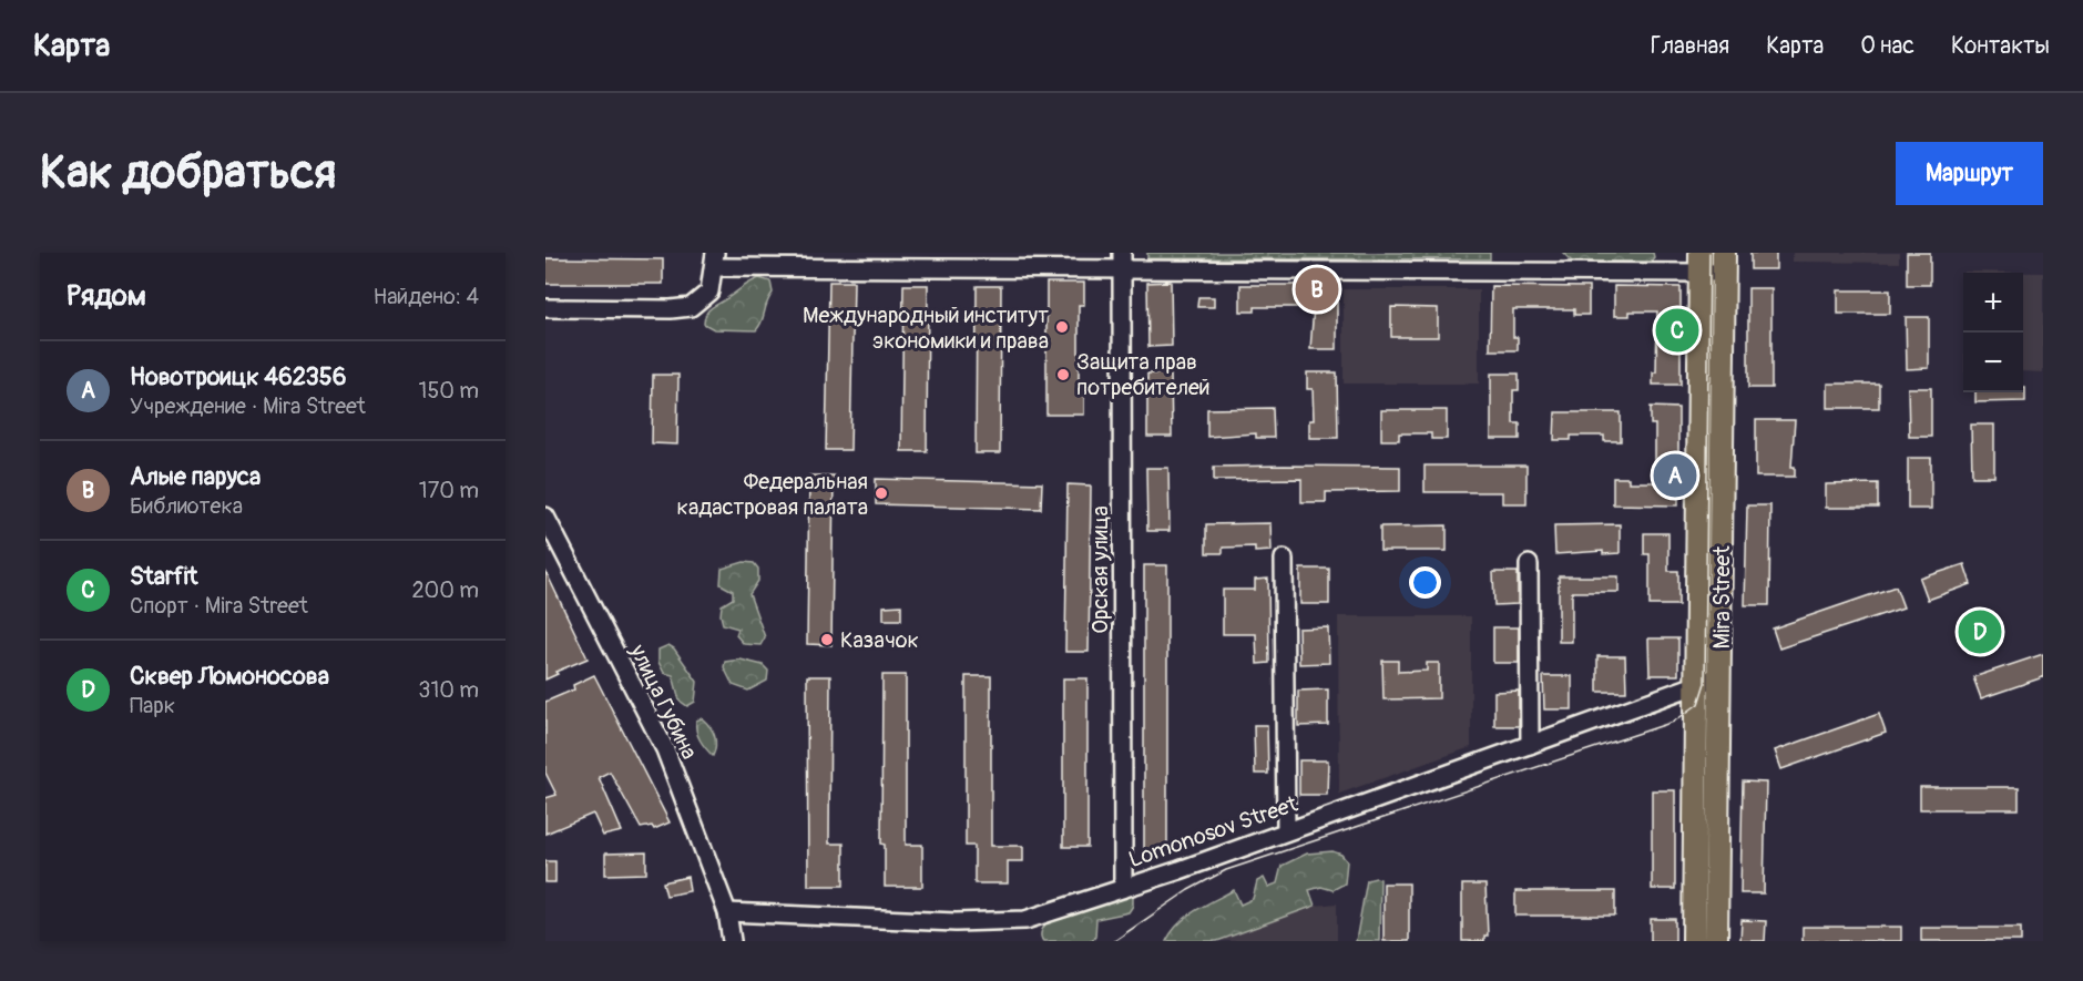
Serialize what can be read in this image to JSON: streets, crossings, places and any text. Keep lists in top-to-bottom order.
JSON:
{
  "streets": {
    "main road": ["Mira Street"],
    "street": ["Орская улица", "улица Губина", "Lomonosov Street"]
  },
  "crossings": [
    ["Орская улица", "Lomonosov Street"],
    ["Mira Street", "Lomonosov Street"],
    ["улица Губина", "Lomonosov Street"]
  ],
  "places": [
    "Международный институт экономики и права",
    "Защита прав потребителей",
    "Федеральная кадастровая палата",
    "Казачок"
  ],
  "page": {
    "header": "Карта",
    "nav": [
      "Главная",
      "Карта",
      "О нас",
      "Контакты"
    ],
    "buttons": "Маршрут",
    "title": "Как добраться",
    "heading": ["Рядом", "Найдено: 4"],
    "pins": [
      "B",
      "C",
      "A",
      "D"
    ],
    "map_buttons": ["+", "−"],
    "list": [
      {
        "mark": "A",
        "name": "Новотроицк 462356",
        "note": "Учреждение · Mira Street",
        "value": "150 m"
      },
      {
        "mark": "B",
        "name": "Алые паруса",
        "note": "Библиотека",
        "value": "170 m"
      },
      {
        "mark": "C",
        "name": "Starfit",
        "note": "Спорт · Mira Street",
        "value": "200 m"
      },
      {
        "mark": "D",
        "name": "Сквер Ломоносова",
        "note": "Парк",
        "value": "310 m"
      }
    ]
  }
}
